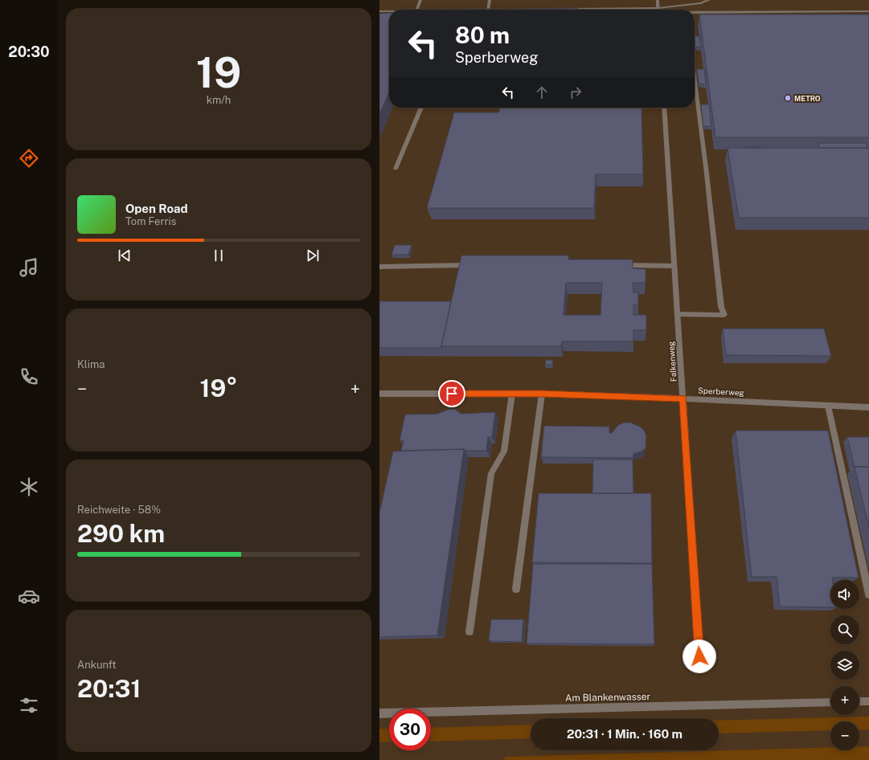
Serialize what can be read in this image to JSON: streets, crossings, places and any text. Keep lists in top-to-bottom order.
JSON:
{
  "streets": {
    "street": ["Falkenweg", "Sperberweg", "Am Blankenwasser"]
  },
  "crossings": [
    ["Falkenweg", "Sperberweg"]
  ],
  "places": ["METRO"],
  "page": {
    "tabs": "20:30",
    "tile": [
      ["19", "km/h"],
      "Klima",
      ["Reichweite · 58%", "290 km"],
      ["Ankunft", "20:31"]
    ],
    "turn": ["80 m", "Sperberweg"],
    "song": ["Open Road", "Tom Ferris"],
    "heat": ["−", "19°", "+"],
    "map_buttons": ["+", "−"],
    "limit": "30",
    "trip": "20:31 · 1 Min. · 160 m"
  }
}
